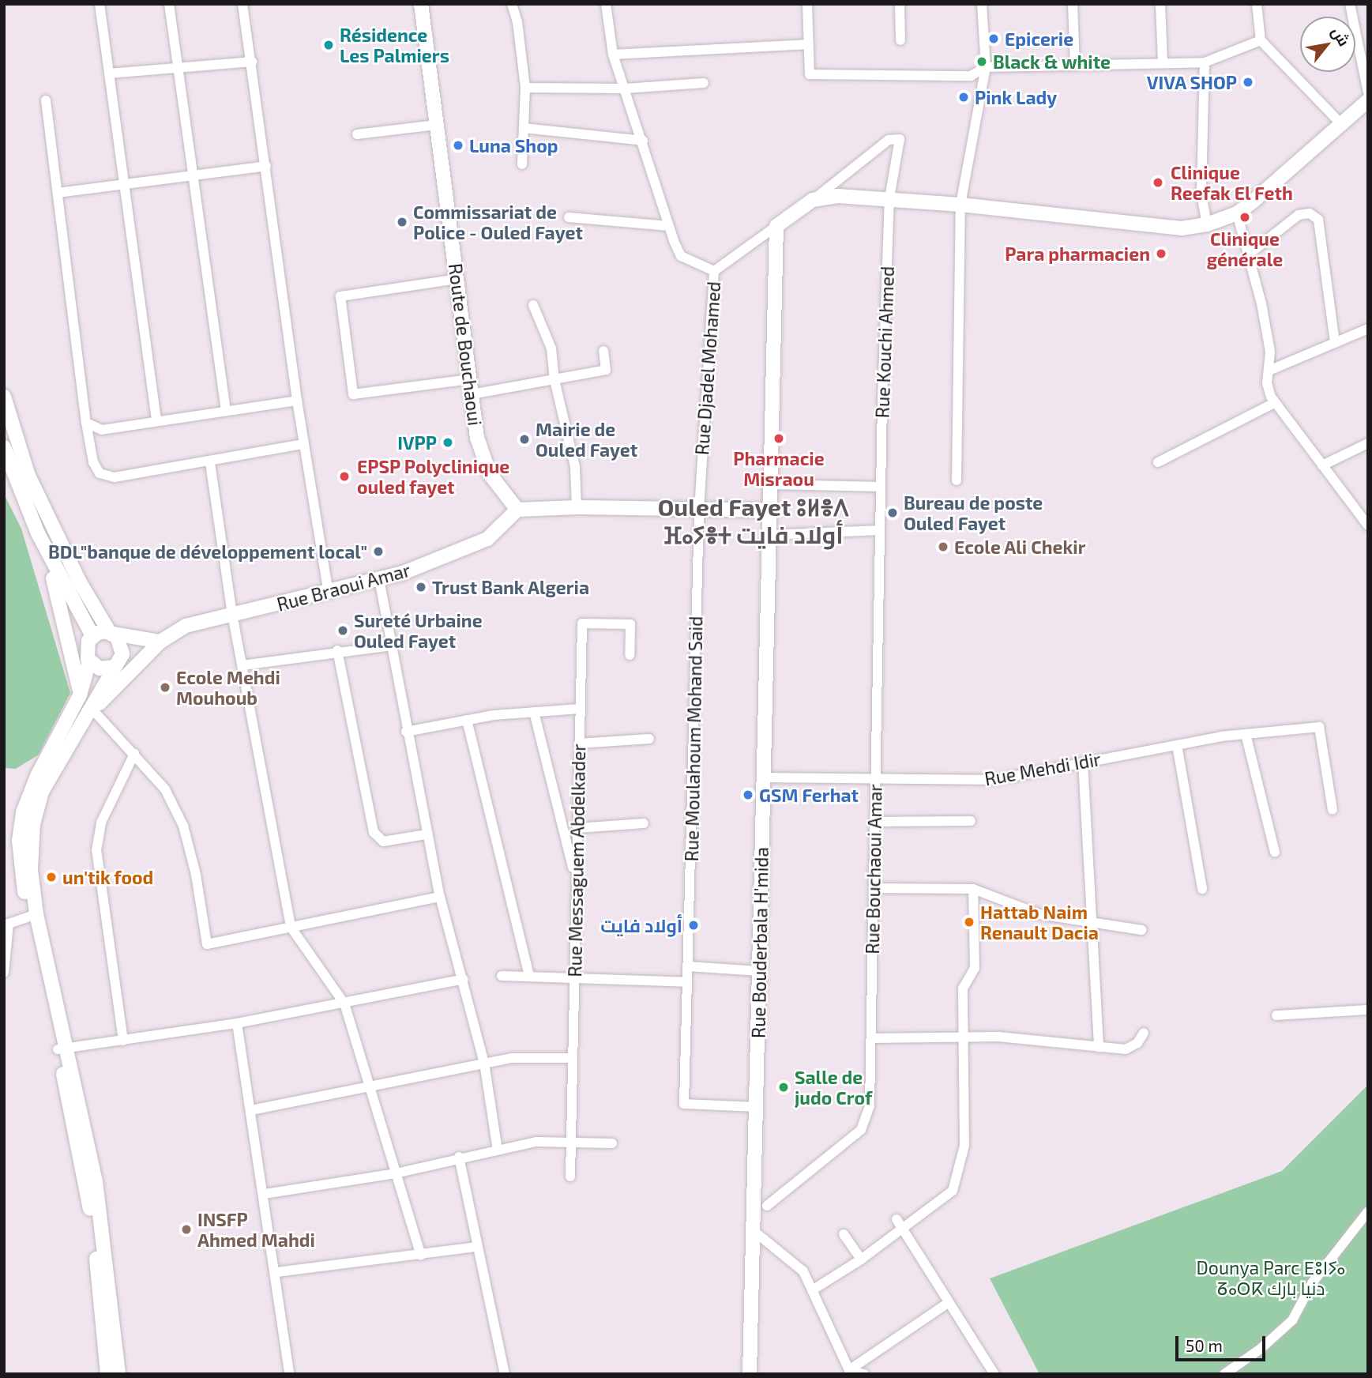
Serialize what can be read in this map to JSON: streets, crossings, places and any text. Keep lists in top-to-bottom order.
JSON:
{
  "streets": {
    "main road": ["Route de Bouchaoui", "Rue Braoui Amar", "Rue Bouderbala H'mida"],
    "street": [
      "Rue Kouchi Ahmed",
      "Rue Djadel Mohamed",
      "Rue Moulahoum Mohand Said",
      "Rue Mehdi Idir",
      "Rue Messaguem Abdelkader",
      "Rue Bouchaoui Amar"
    ]
  },
  "crossings": [
    ["Rue Kouchi Ahmed", "Rue Bouchaoui Amar"],
    ["Route de Bouchaoui", "Rue Braoui Amar"],
    ["Rue Djadel Mohamed", "Rue Moulahoum Mohand Said"],
    ["Rue Djadel Mohamed", "Rue Bouderbala H'mida"],
    ["Rue Moulahoum Mohand Said", "Rue Bouderbala H'mida"],
    ["Rue Mehdi Idir", "Rue Bouchaoui Amar"],
    ["Rue Mehdi Idir", "Rue Bouderbala H'mida"]
  ],
  "districts": ["Ouled Fayet ⵓⵍⴻⴷ ⴼⴰⵢⴻⵜ أولاد فايت"],
  "parks": ["Dounya Parc ⴹⵓⵏⵢⴰ ⵒⴰⵔⴽ دنيا بارك"],
  "places": [
    "Epicerie",
    "Résidence Les Palmiers",
    "Black & white",
    "VIVA SHOP",
    "Pink Lady",
    "Luna Shop",
    "Clinique Reefak El Feth",
    "Clinique générale",
    "Commissariat de Police - Ouled Fayet",
    "Para pharmacien",
    "Pharmacie Misraou",
    "Mairie de Ouled Fayet",
    "IVPP",
    "EPSP Polyclinique ouled fayet",
    "Bureau de poste Ouled Fayet",
    "Ecole Ali Chekir",
    "BDL\"banque de développement local\"",
    "Trust Bank Algeria",
    "Sureté Urbaine Ouled Fayet",
    "Ecole Mehdi Mouhoub",
    "GSM Ferhat",
    "un'tik food",
    "Hattab Naim Renault Dacia",
    "أولاد فايت",
    "Salle de judo Crof",
    "INSFP Ahmed Mahdi"
  ],
  "scale_bar": "50 m",
  "north": "top right"
}
